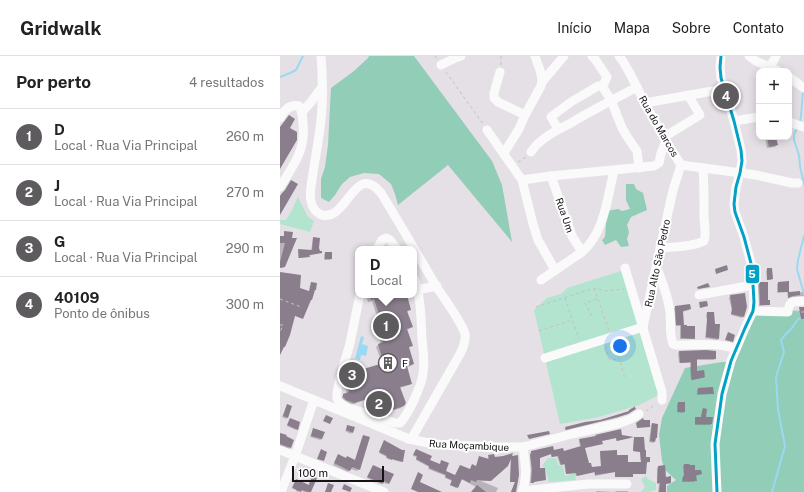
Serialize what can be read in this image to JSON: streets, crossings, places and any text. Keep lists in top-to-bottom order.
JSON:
{
  "streets": {
    "street": [
      "Rua do Marcos",
      "Rua Um",
      "Rua Alto São Pedro",
      "Rua Moçambique"
    ]
  },
  "crossings": [
    ["Rua do Marcos", "Rua Alto São Pedro"]
  ],
  "places": {
    "building": ["F"]
  },
  "lines": ["transit line 5"],
  "scale_bar": "100 m",
  "page": {
    "header": "Gridwalk",
    "nav": [
      "Início",
      "Mapa",
      "Sobre",
      "Contato"
    ],
    "heading": ["Por perto", "4 resultados"],
    "map_buttons": ["+", "−"],
    "pins": [
      "4",
      "1",
      "3",
      "2"
    ],
    "list": [
      {
        "mark": "1",
        "name": "D",
        "note": "Local · Rua Via Principal",
        "value": "260 m"
      },
      {
        "mark": "2",
        "name": "J",
        "note": "Local · Rua Via Principal",
        "value": "270 m"
      },
      {
        "mark": "3",
        "name": "G",
        "note": "Local · Rua Via Principal",
        "value": "290 m"
      },
      {
        "mark": "4",
        "name": "40109",
        "note": "Ponto de ônibus",
        "value": "300 m"
      }
    ],
    "popup": ["D", "Local"],
    "scale": "100 m"
  }
}
